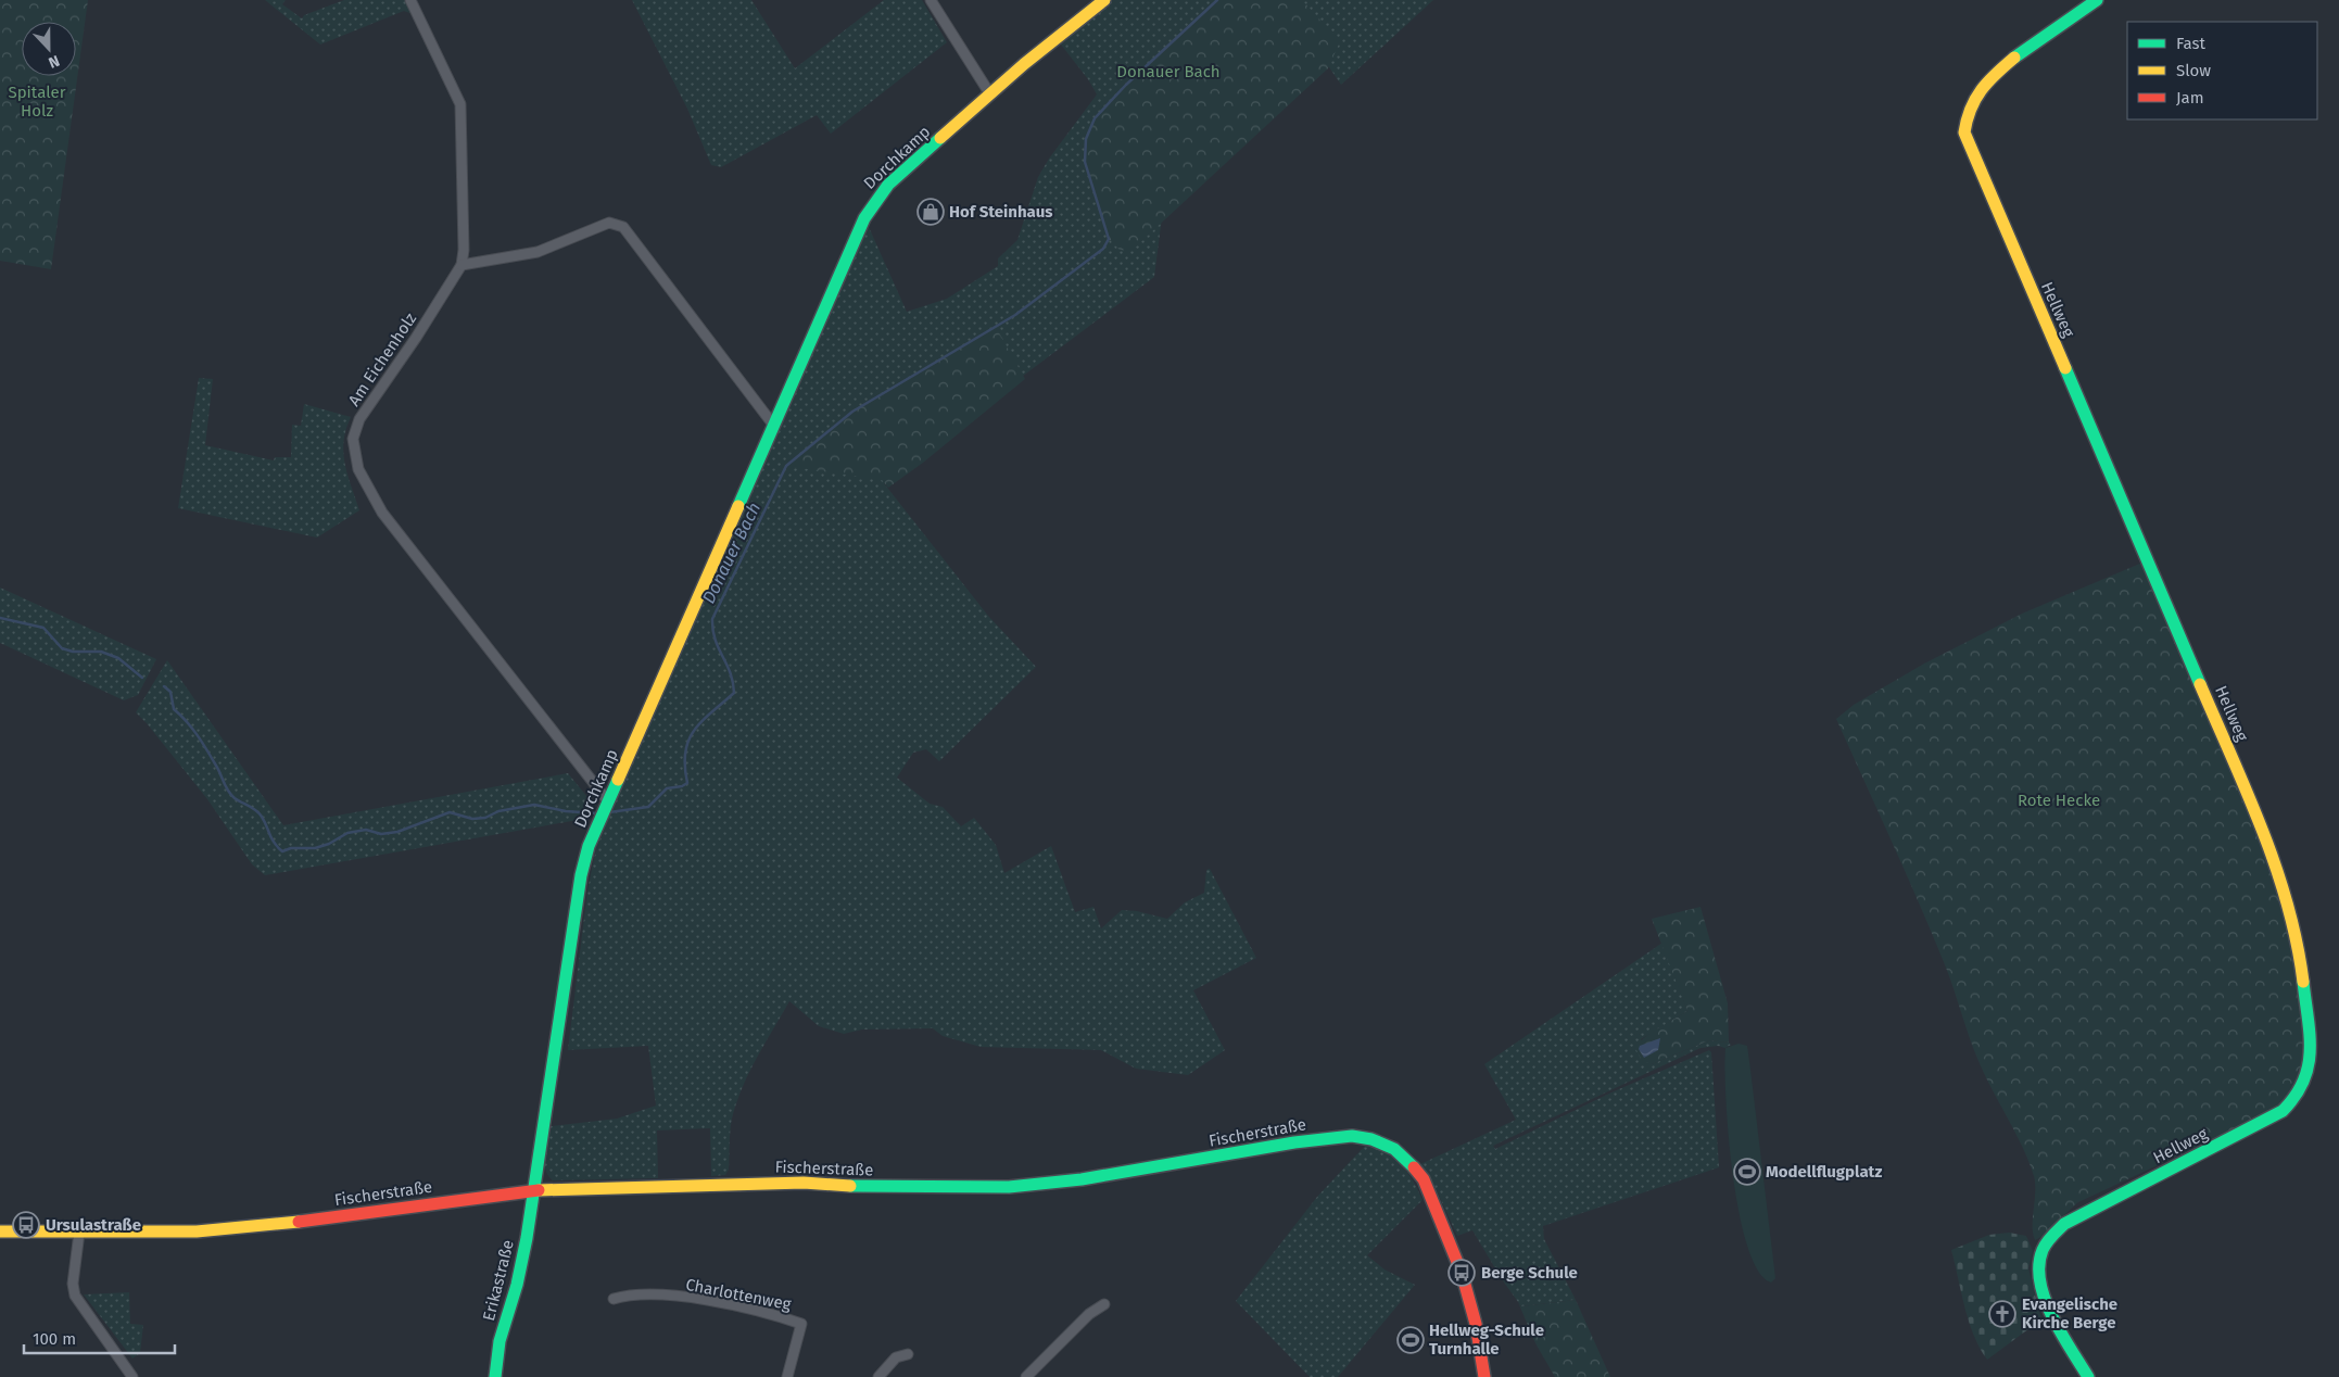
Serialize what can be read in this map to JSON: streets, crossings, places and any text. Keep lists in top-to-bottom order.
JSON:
{
  "streets": {
    "street": [
      "Dorchkamp",
      "Hellweg",
      "Am Eichenholz",
      "Fischerstraße",
      "Erikastraße",
      "Charlottenweg"
    ]
  },
  "crossings": [
    ["Dorchkamp", "Am Eichenholz"],
    ["Dorchkamp", "Fischerstraße"],
    ["Dorchkamp", "Erikastraße"],
    ["Fischerstraße", "Erikastraße"]
  ],
  "water": ["Donauer Bach"],
  "parks": ["Donauer Bach", "Spitaler Holz", "Rote Hecke"],
  "places": {
    "shop": ["Hof Steinhaus"],
    "sports": ["Modellflugplatz", "Hellweg-Schule Turnhalle"],
    "bus stop": ["Ursulastraße", "Berge Schule"],
    "church": ["Evangelische Kirche Berge"]
  },
  "legend": ["Fast", "Slow", "Jam"],
  "scale_bar": "100 m",
  "north": "bottom"
}
